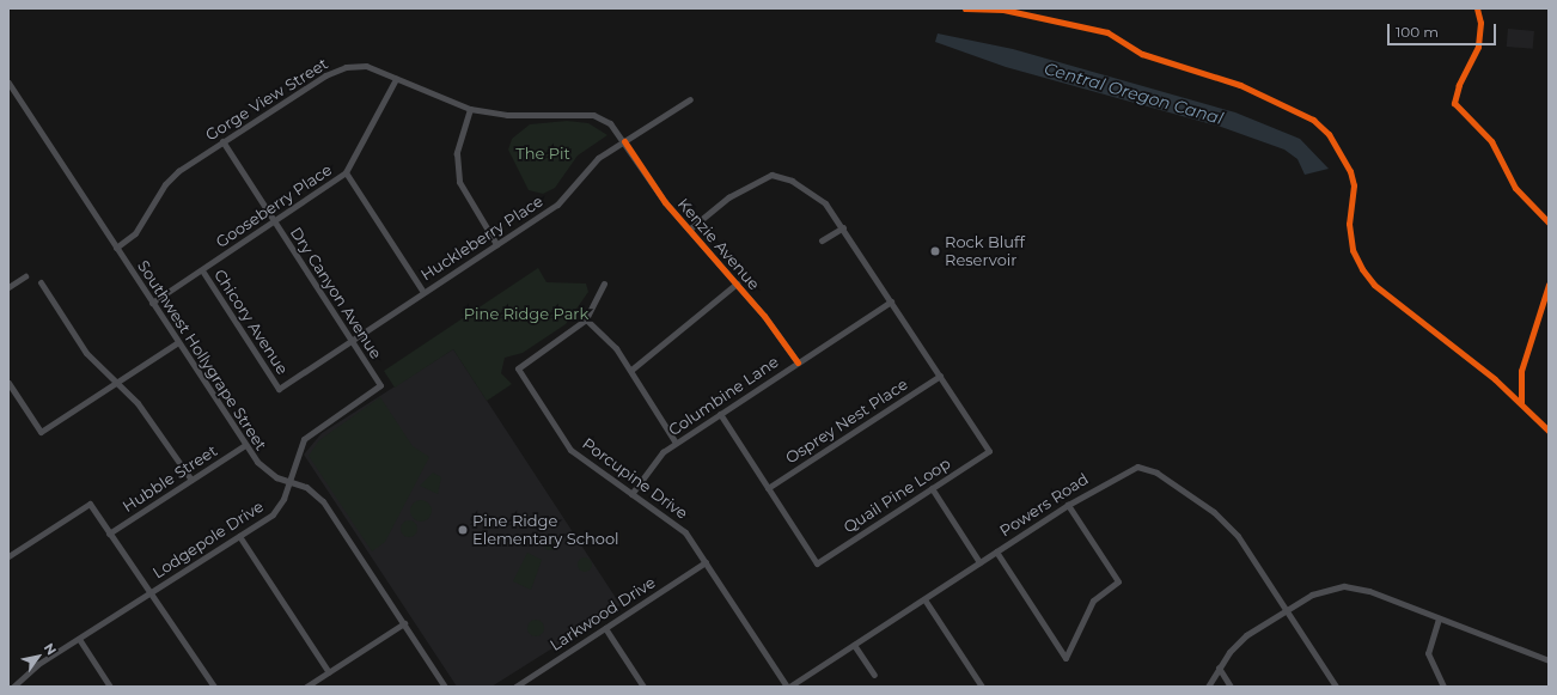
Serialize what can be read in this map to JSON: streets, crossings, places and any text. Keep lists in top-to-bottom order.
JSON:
{
  "streets": {
    "street": [
      "Gorge View Street",
      "Gooseberry Place",
      "Huckleberry Place",
      "Kenzie Avenue",
      "Dry Canyon Avenue",
      "Chicory Avenue",
      "Southwest Hollygrape Street",
      "Columbine Lane",
      "Osprey Nest Place",
      "Hubble Street",
      "Porcupine Drive",
      "Quail Pine Loop",
      "Powers Road",
      "Lodgepole Drive",
      "Larkwood Drive"
    ]
  },
  "crossings": [
    ["Gorge View Street", "Gooseberry Place"],
    ["Gorge View Street", "Huckleberry Place"],
    ["Gorge View Street", "Kenzie Avenue"],
    ["Gorge View Street", "Dry Canyon Avenue"],
    ["Gorge View Street", "Southwest Hollygrape Street"],
    ["Gooseberry Place", "Dry Canyon Avenue"],
    ["Gooseberry Place", "Chicory Avenue"],
    ["Gooseberry Place", "Southwest Hollygrape Street"],
    ["Huckleberry Place", "Kenzie Avenue"],
    ["Huckleberry Place", "Dry Canyon Avenue"],
    ["Huckleberry Place", "Chicory Avenue"],
    ["Kenzie Avenue", "Columbine Lane"],
    ["Kenzie Avenue", "Quail Pine Loop"],
    ["Dry Canyon Avenue", "Lodgepole Drive"],
    ["Southwest Hollygrape Street", "Hubble Street"],
    ["Southwest Hollygrape Street", "Lodgepole Drive"],
    ["Columbine Lane", "Porcupine Drive"],
    ["Columbine Lane", "Quail Pine Loop"],
    ["Osprey Nest Place", "Quail Pine Loop"],
    ["Porcupine Drive", "Powers Road"],
    ["Porcupine Drive", "Larkwood Drive"]
  ],
  "water": ["Central Oregon Canal"],
  "parks": ["The Pit", "Pine Ridge Park"],
  "places": ["Rock Bluff Reservoir", "Pine Ridge Elementary School"],
  "scale_bar": "100 m",
  "north": "top right"
}
